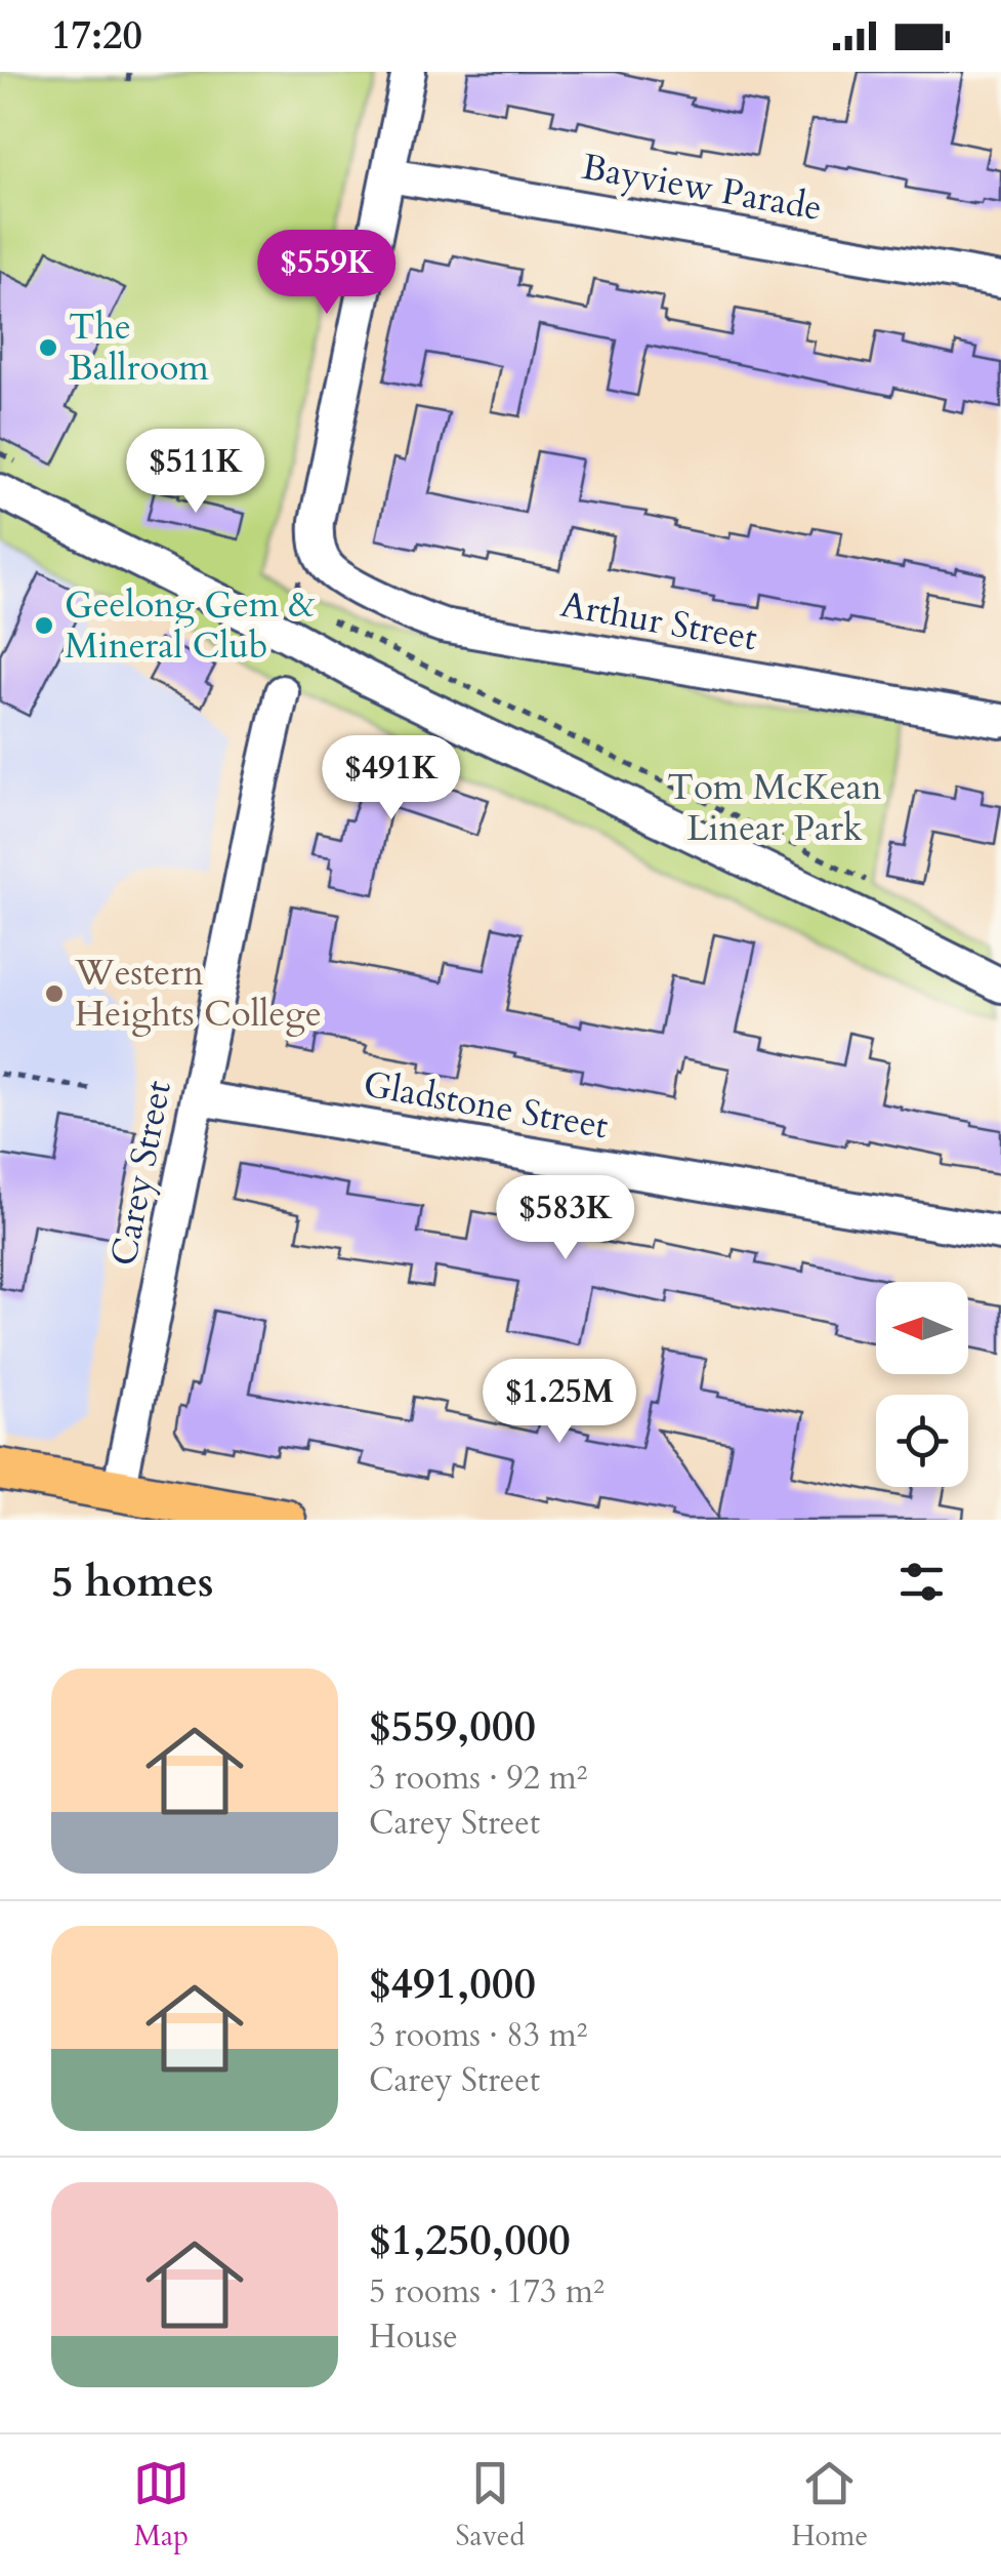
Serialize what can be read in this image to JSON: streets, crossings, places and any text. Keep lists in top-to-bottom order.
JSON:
{
  "streets": {
    "street": [
      "Bayview Parade",
      "Arthur Street",
      "Gladstone Street",
      "Carey Street"
    ]
  },
  "crossings": [
    ["Bayview Parade", "Arthur Street"],
    ["Gladstone Street", "Carey Street"]
  ],
  "parks": ["Tom McKean Linear Park"],
  "places": ["The Ballroom", "Geelong Gem & Mineral Club", "Western Heights College"],
  "north": "left",
  "page": {
    "status": "17:20",
    "price": [
      "$559K",
      "$511K",
      "$491K",
      "$583K",
      "$1.25M"
    ],
    "heading": "5 homes",
    "list": [
      {
        "name": "$559,000",
        "note": "3 rooms · 92 m² · Carey Street"
      },
      {
        "name": "$491,000",
        "note": "3 rooms · 83 m² · Carey Street"
      },
      {
        "name": "$1,250,000",
        "note": "5 rooms · 173 m² · House"
      }
    ],
    "tabs": ["Map", "Saved", "Home"]
  }
}
